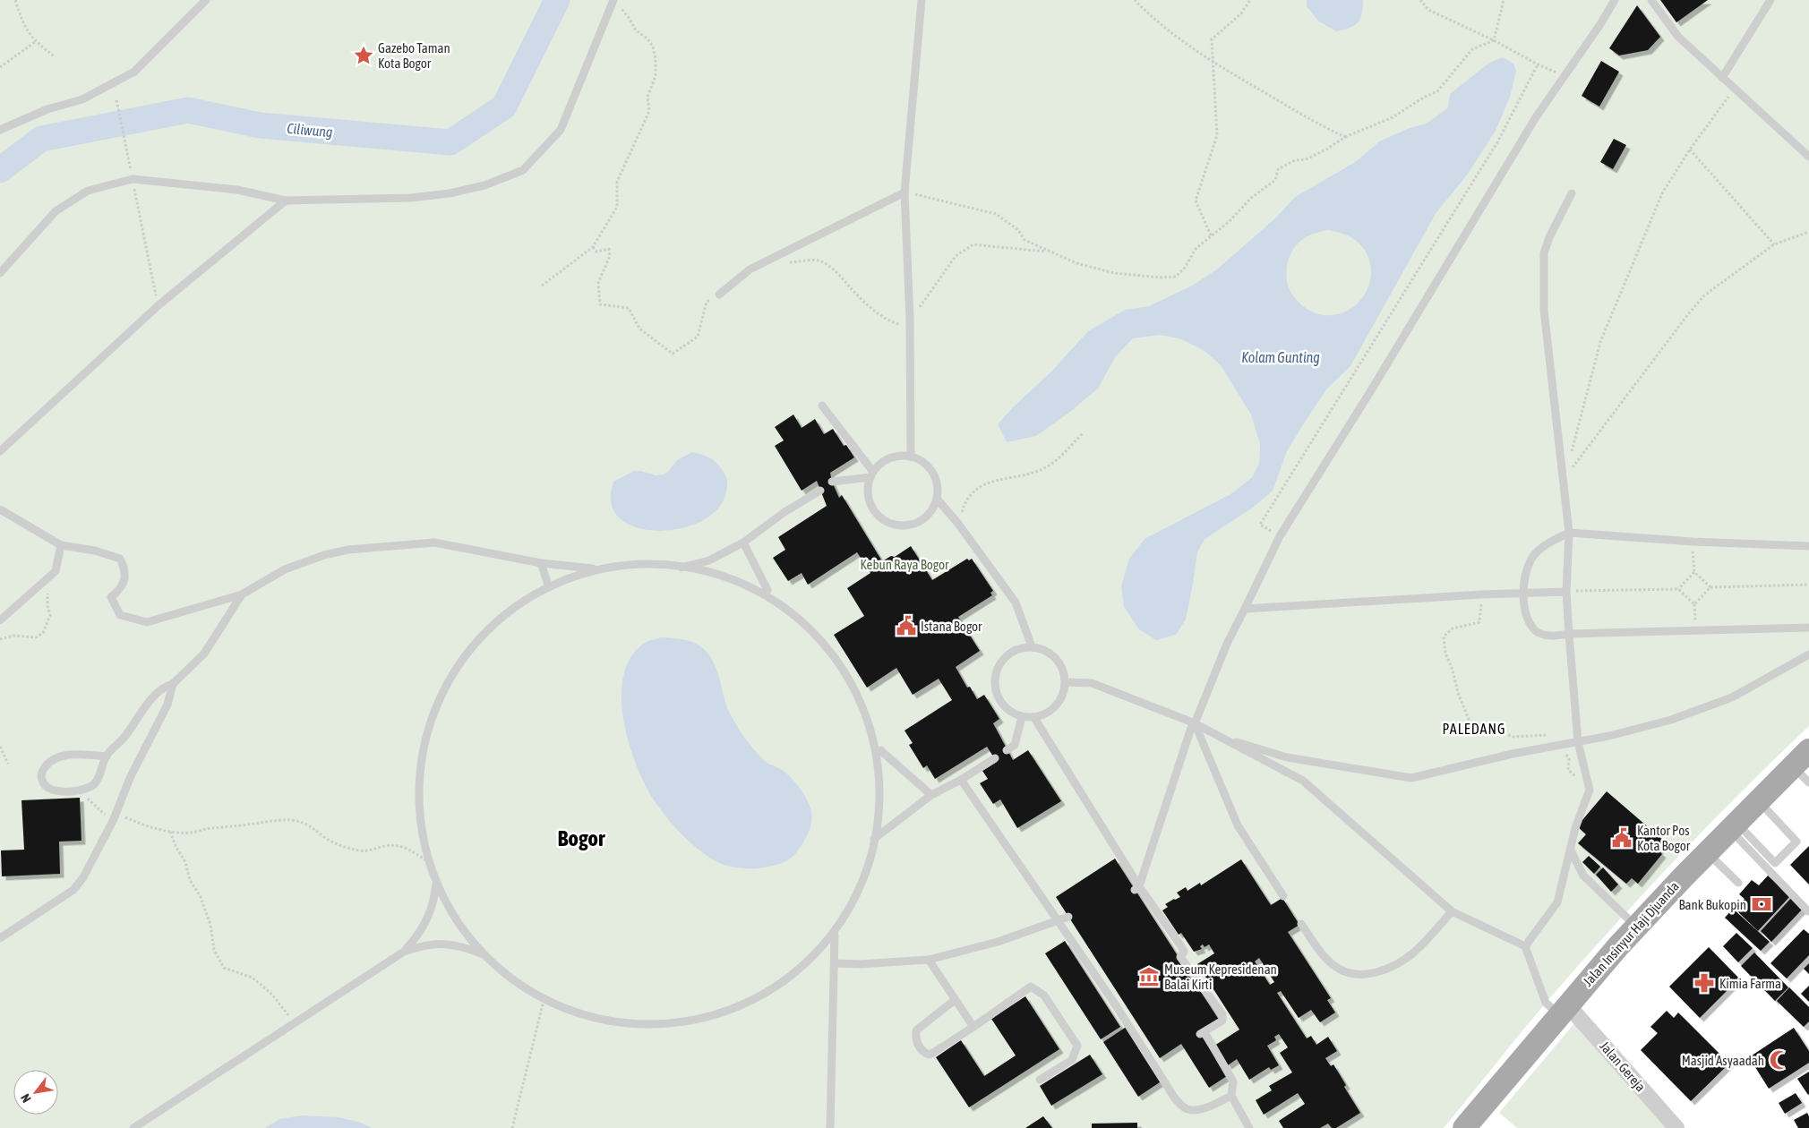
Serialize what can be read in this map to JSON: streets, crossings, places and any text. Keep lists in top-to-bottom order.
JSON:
{
  "streets": {
    "main road": ["Jalan Insinyur Haji Djuanda"],
    "street": ["Jalan Gereja"]
  },
  "crossings": [
    ["Jalan Insinyur Haji Djuanda", "Jalan Gereja"]
  ],
  "districts": ["PALEDANG", "Bogor"],
  "water": ["Ciliwung", "Kolam Gunting"],
  "parks": ["Kebun Raya Bogor"],
  "places": {
    "place": ["Gazebo Taman Kota Bogor"],
    "public building": ["Istana Bogor", "Kantor Pos Kota Bogor"],
    "bank": ["Bank Bukopin"],
    "museum": ["Museum Kepresidenan Balai Kirti"],
    "pharmacy": ["Kimia Farma"],
    "mosque": ["Masjid Asyaadah"]
  },
  "north": "bottom left"
}
